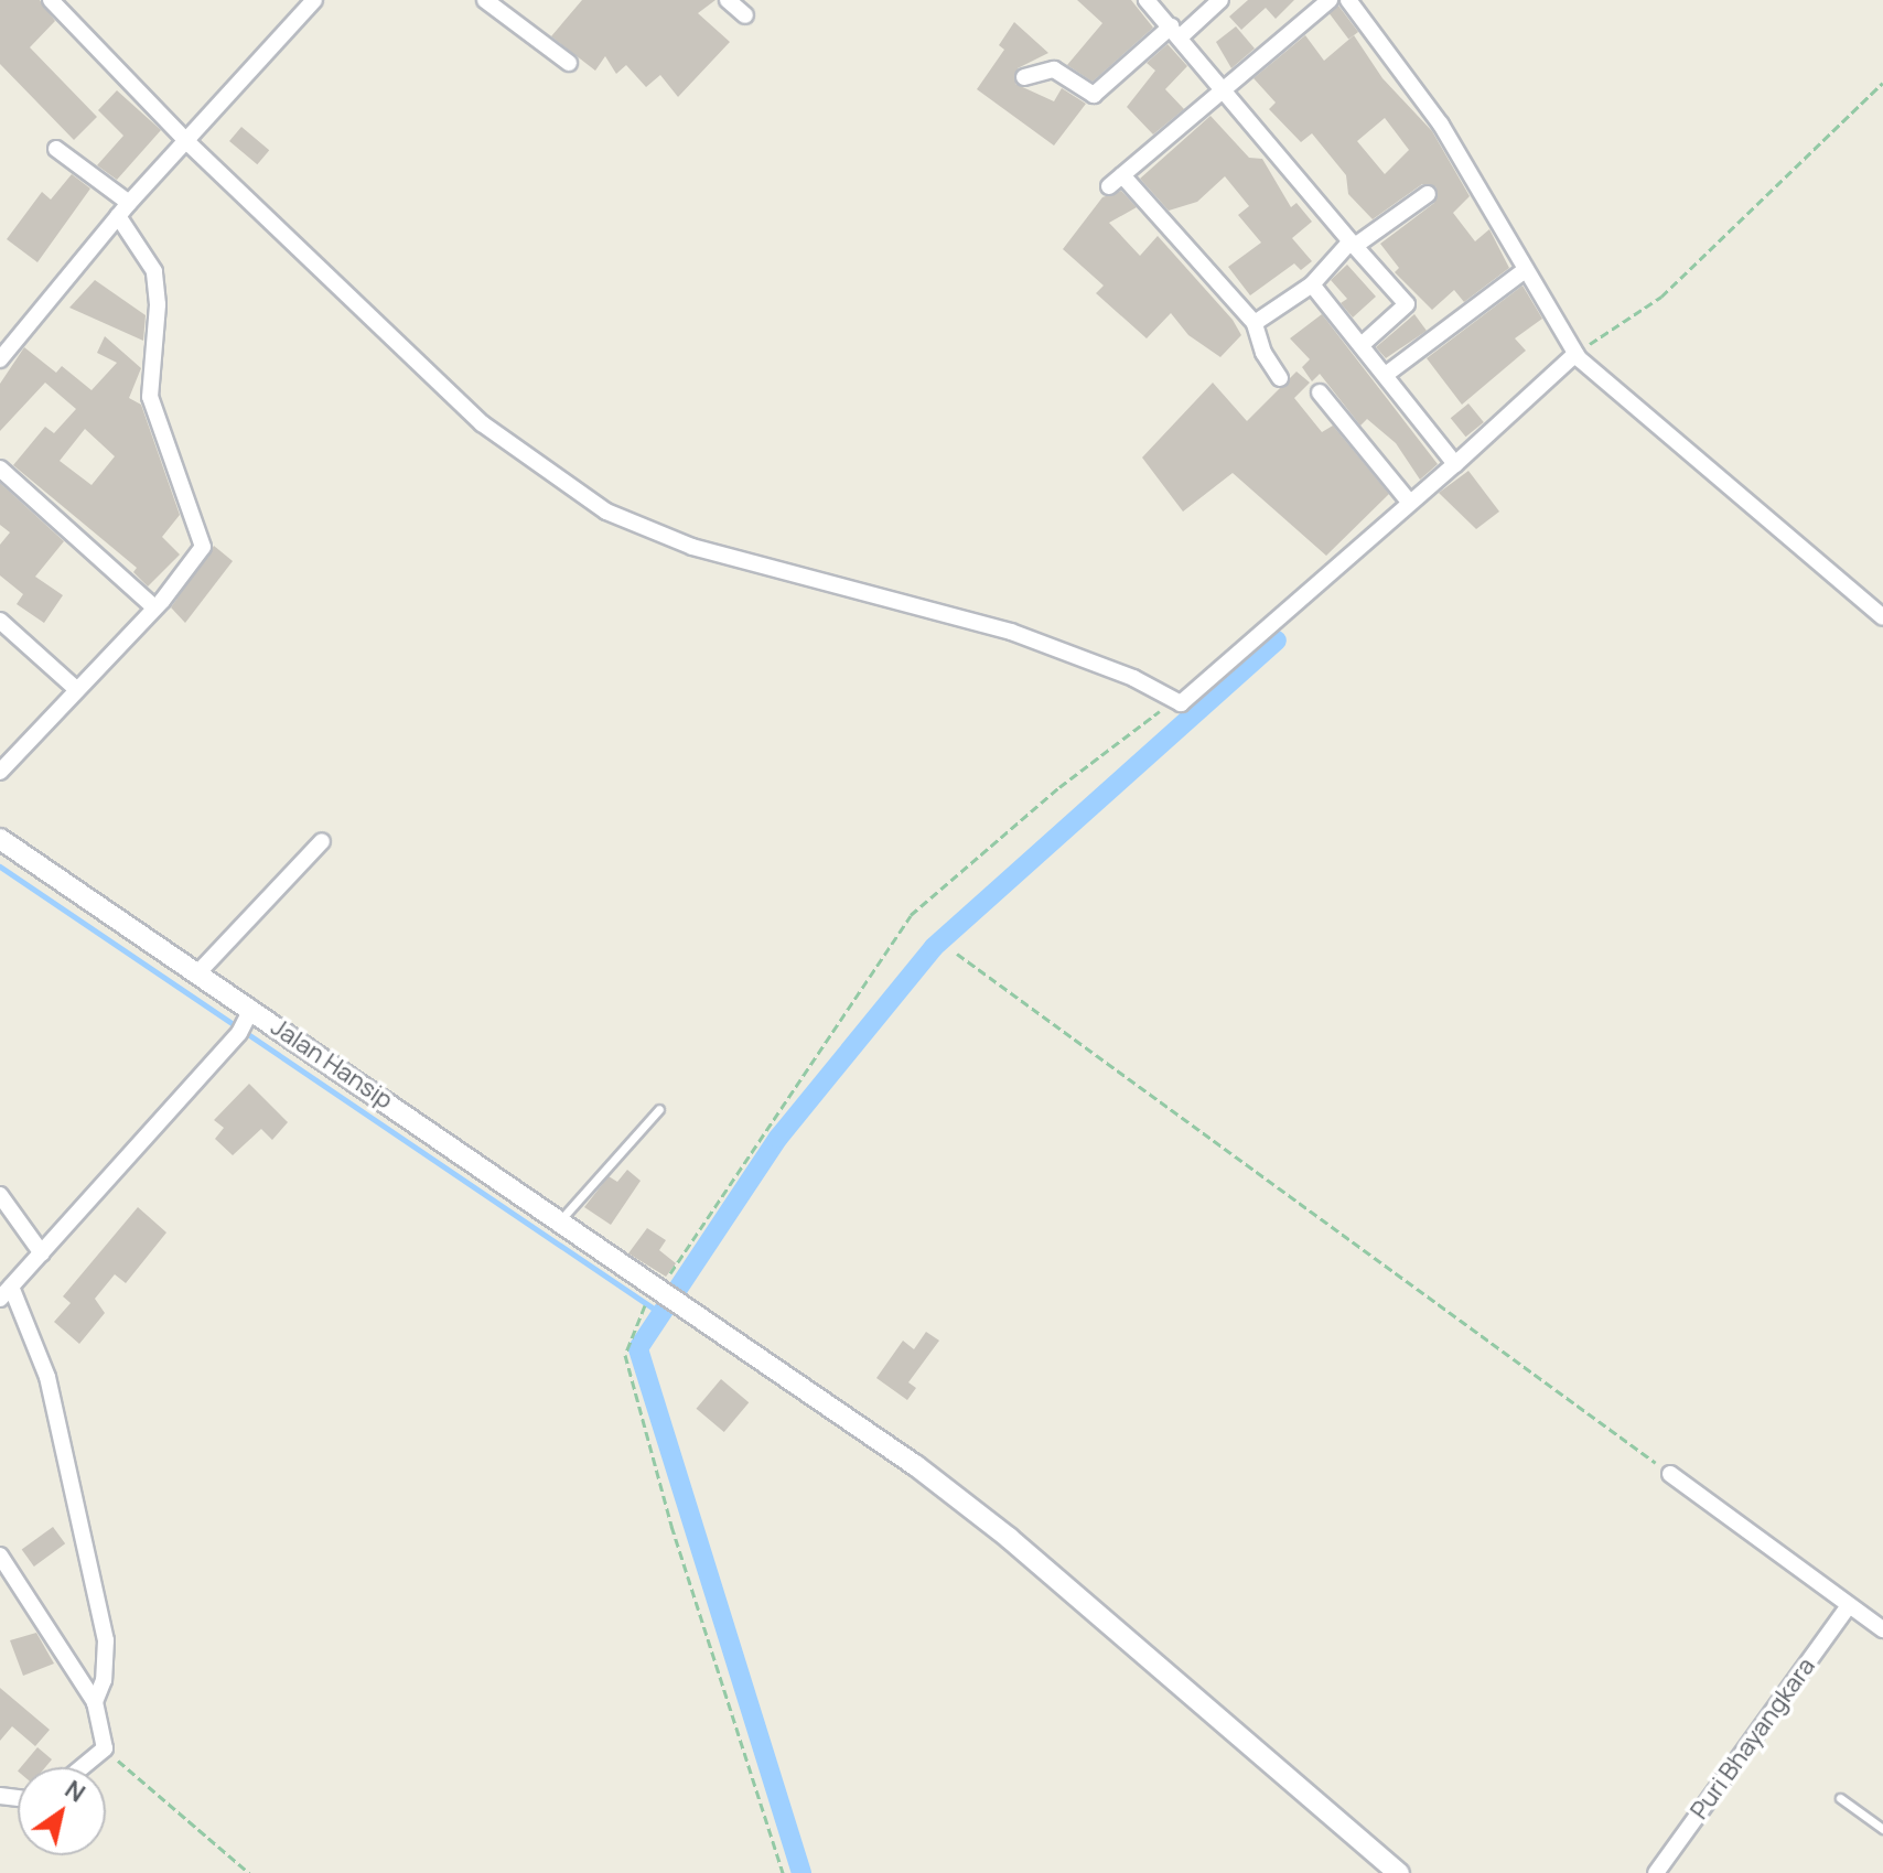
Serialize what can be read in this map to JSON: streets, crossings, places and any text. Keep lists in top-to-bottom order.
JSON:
{
  "streets": {
    "street": ["Jalan Hansip", "Puri Bhayangkara"]
  },
  "north": "top right"
}
